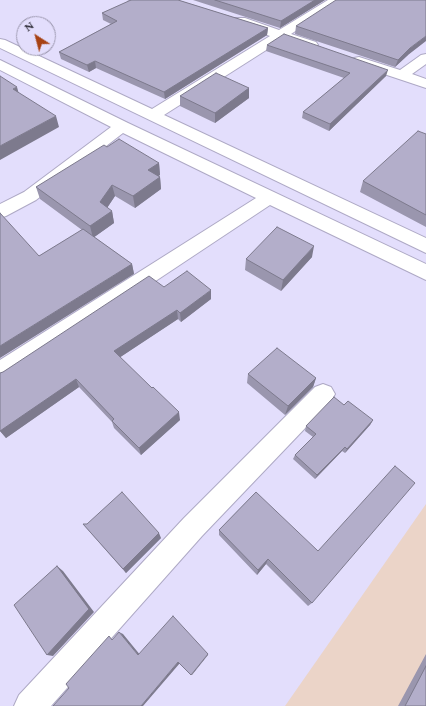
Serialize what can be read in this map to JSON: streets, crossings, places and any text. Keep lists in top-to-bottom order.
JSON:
{
  "north": "top left"
}
